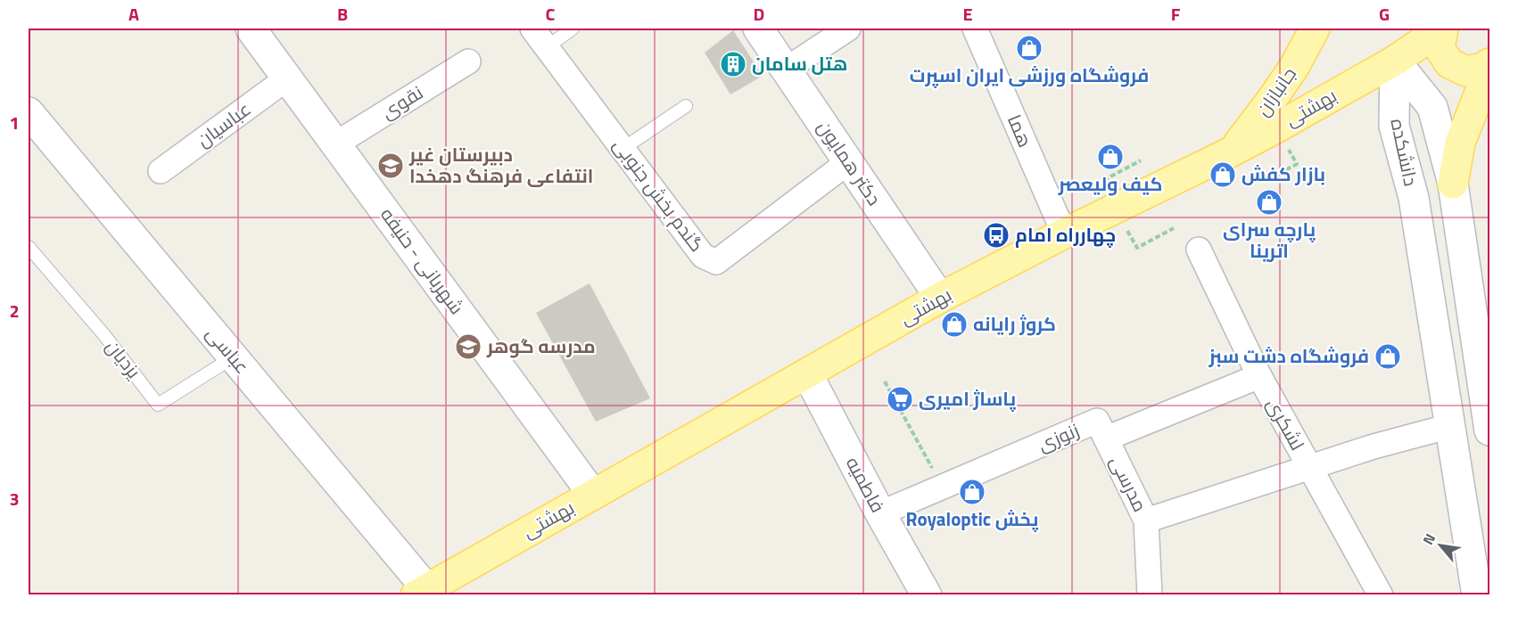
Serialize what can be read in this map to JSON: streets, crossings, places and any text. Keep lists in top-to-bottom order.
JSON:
{
  "streets": {
    "main road": [
      "جانبازان",
      "بهشتی",
      "دانشکده",
      "دکتر همایون",
      "شهربانی - حنیفه",
      "عباسی",
      "فاطمیه"
    ],
    "street": [
      "نقوی",
      "عباسیان",
      "هما",
      "گندم بخش جنوبی",
      "لشکری",
      "زنوزی",
      "مدرسی"
    ],
    "lane": ["یزدیان"]
  },
  "crossings": [
    ["جانبازان", "بهشتی"],
    ["نقوی", "شهربانی - حنیفه"],
    ["بهشتی", "هما"],
    ["بهشتی", "دانشکده"],
    ["بهشتی", "دکتر همایون"],
    ["بهشتی", "شهربانی - حنیفه"],
    ["بهشتی", "عباسی"],
    ["بهشتی", "فاطمیه"],
    ["عباسیان", "شهربانی - حنیفه"],
    ["عباسی", "یزدیان"],
    ["لشکری", "زنوزی"],
    ["زنوزی", "مدرسی"],
    ["زنوزی", "فاطمیه"]
  ],
  "places": {
    "shop": [
      "فروشگاه ورزشی ایران اسپرت",
      "کیف ولیعصر",
      "بازار کفش",
      "پارچه سرای اترینا",
      "کروژ رایانه",
      "فروشگاه دشت سبز",
      "Royaloptic پخش"
    ],
    "building": ["هتل سامان"],
    "school or university": ["دبیرستان غیر انتفاعی فرهنگ دهخدا", "مدرسه گوهر"],
    "bus stop": ["چهارراه امام"],
    "supermarket": ["پاساژ امیری"]
  },
  "north": "top left",
  "grid": {
    "columns": [
      "A",
      "B",
      "C",
      "D",
      "E",
      "F",
      "G"
    ],
    "rows": ["1", "2", "3"]
  }
}
